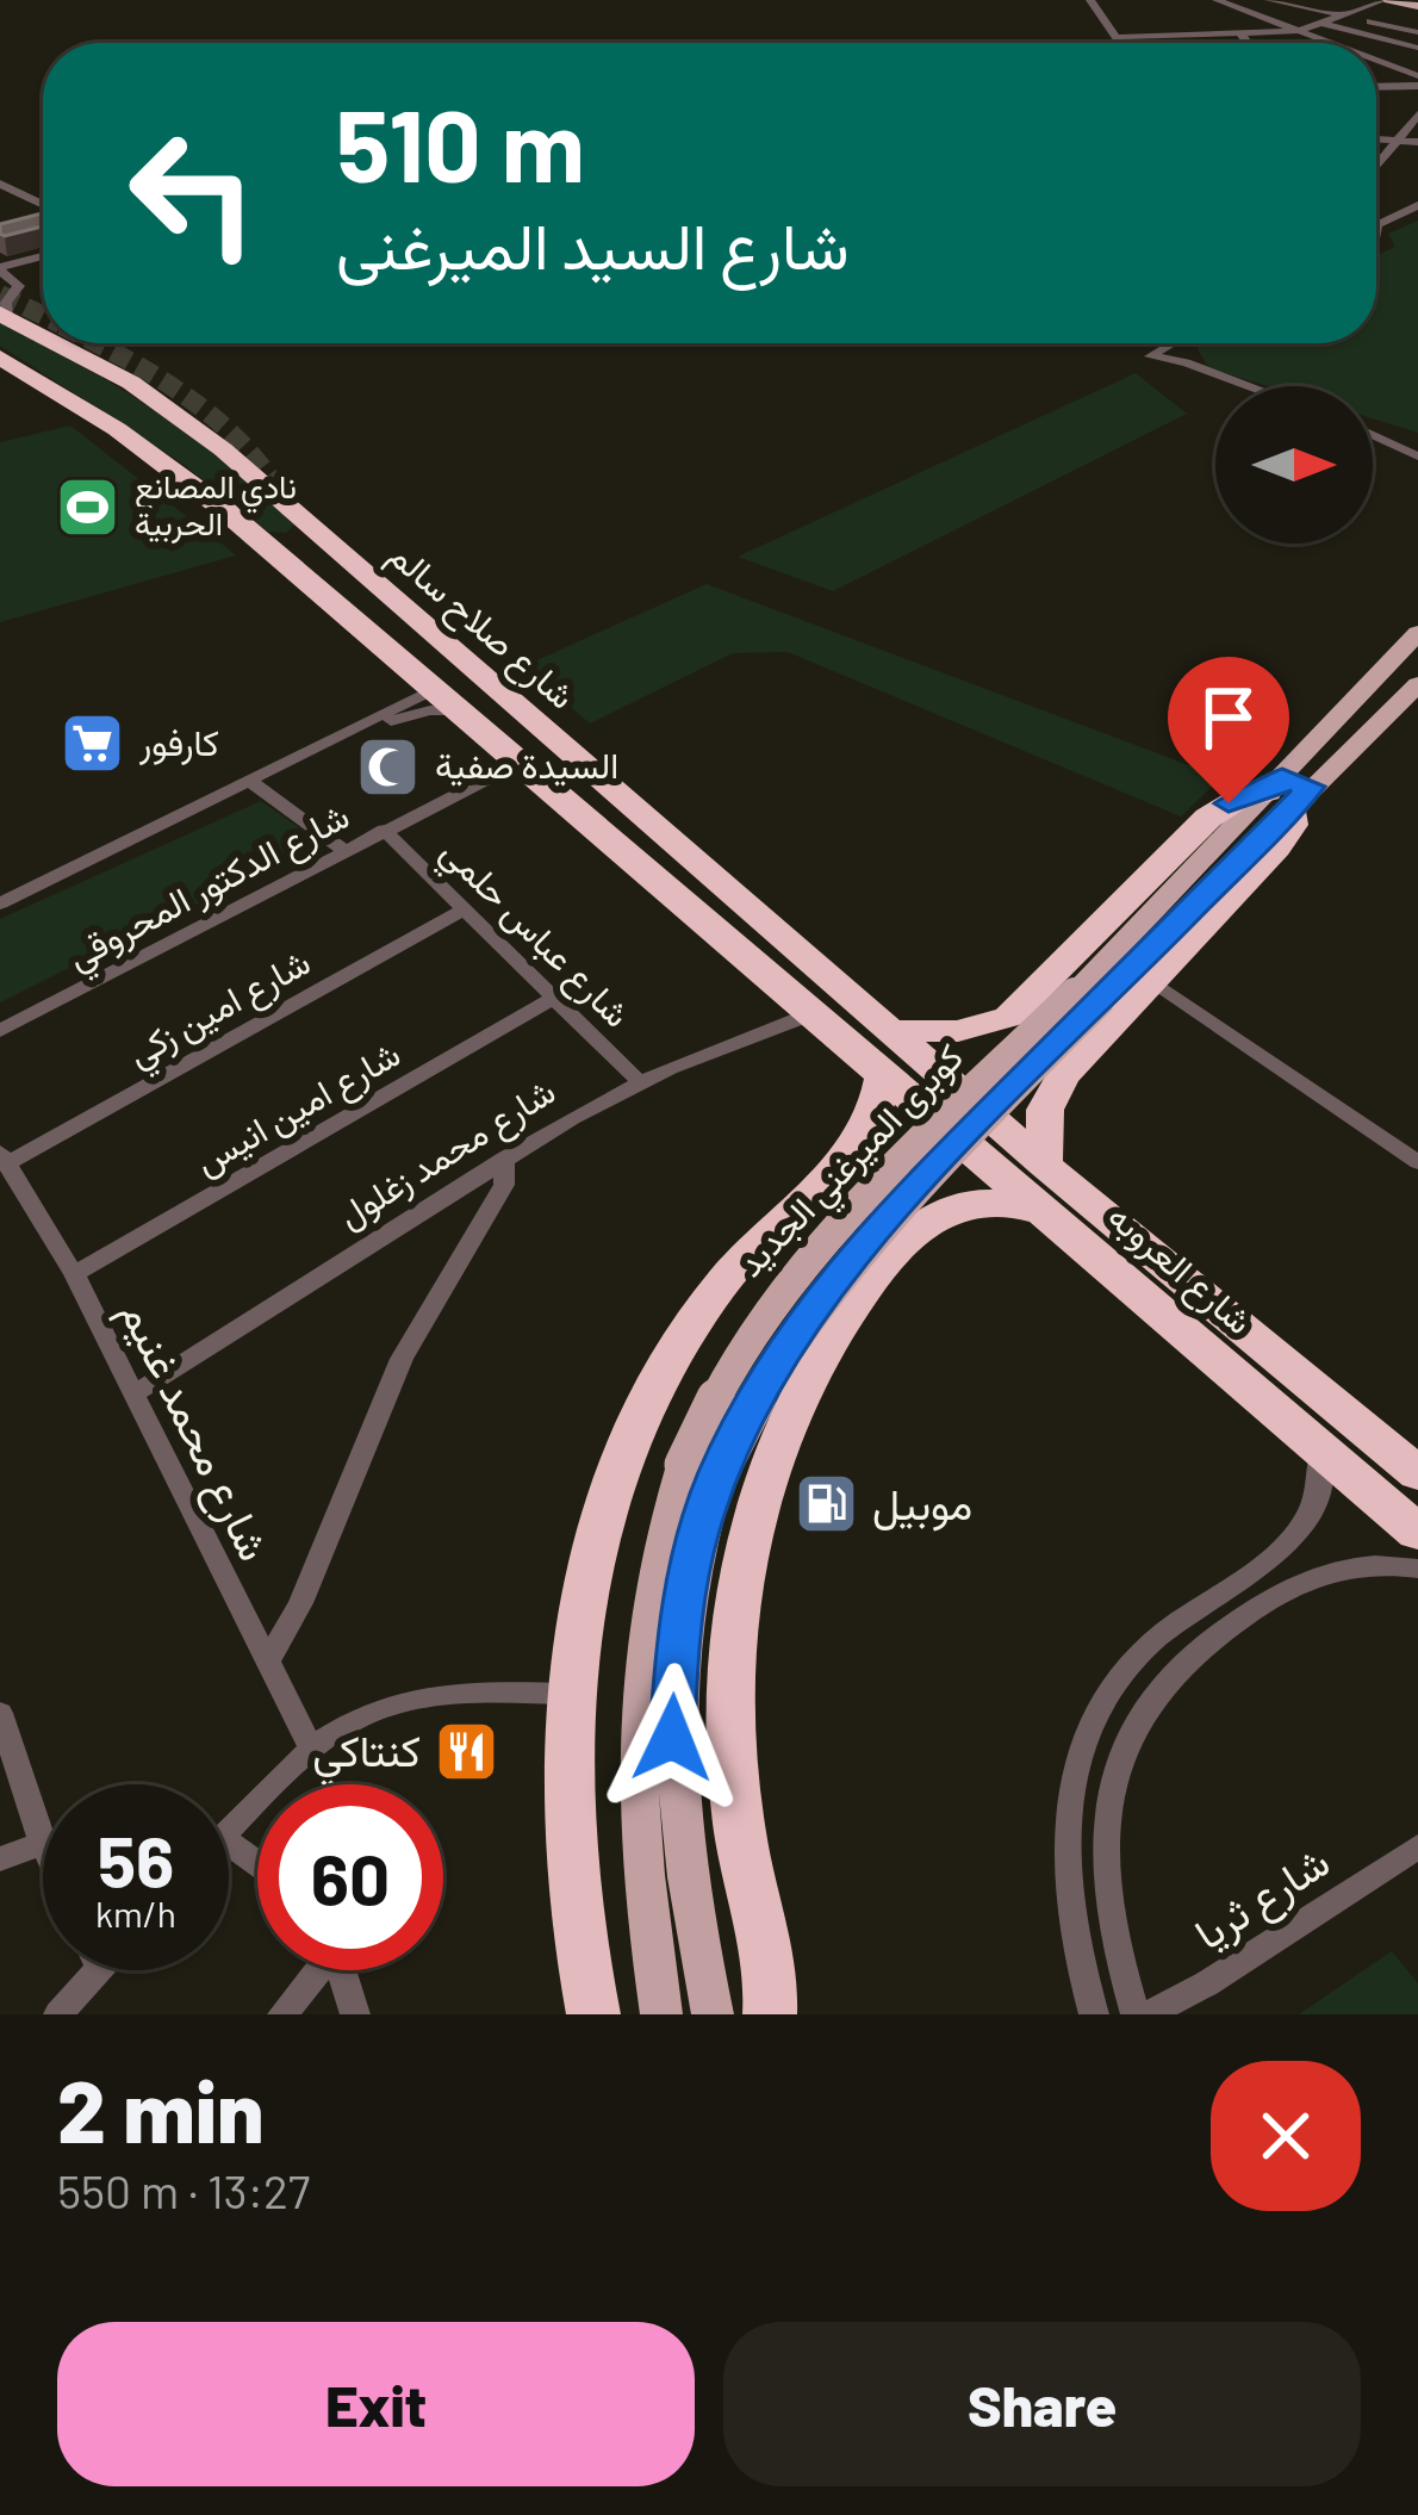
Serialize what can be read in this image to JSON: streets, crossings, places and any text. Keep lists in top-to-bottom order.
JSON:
{
  "streets": {
    "highway": ["شارع صلاح سالم", "شارع العروبه"],
    "main road": ["كوبرى الميرغني الجديد"],
    "street": [
      "شارع الدكتور المحروقي",
      "شارع عباس حلمي",
      "شارع امين زكي",
      "شارع امين انيس",
      "شارع محمد زغلول",
      "شارع محمد غنيم",
      "شارع ثريا"
    ]
  },
  "crossings": [
    ["شارع صلاح سالم", "شارع الدكتور المحروقي"],
    ["شارع صلاح سالم", "شارع محمد زغلول"],
    ["شارع صلاح سالم", "شارع العروبه"],
    ["شارع الدكتور المحروقي", "شارع عباس حلمي"],
    ["شارع عباس حلمي", "شارع امين زكي"],
    ["شارع عباس حلمي", "شارع امين انيس"],
    ["شارع عباس حلمي", "شارع محمد زغلول"],
    ["شارع امين زكي", "شارع محمد غنيم"],
    ["شارع امين انيس", "شارع محمد غنيم"],
    ["شارع محمد زغلول", "شارع محمد غنيم"]
  ],
  "places": {
    "sports": ["نادي المصانع الحربية"],
    "supermarket": ["كارفور"],
    "mosque": ["السيدة صفية"],
    "fuel station": ["موبيل"],
    "restaurant": ["كنتاكي"]
  },
  "north": "right",
  "page": {
    "turn": ["510 m", "شارع السيد الميرغنى"],
    "speed": "56 km/h",
    "limit": "60",
    "heading": ["2 min", "550 m · 13:27"],
    "buttons": ["Exit", "Share"]
  }
}
